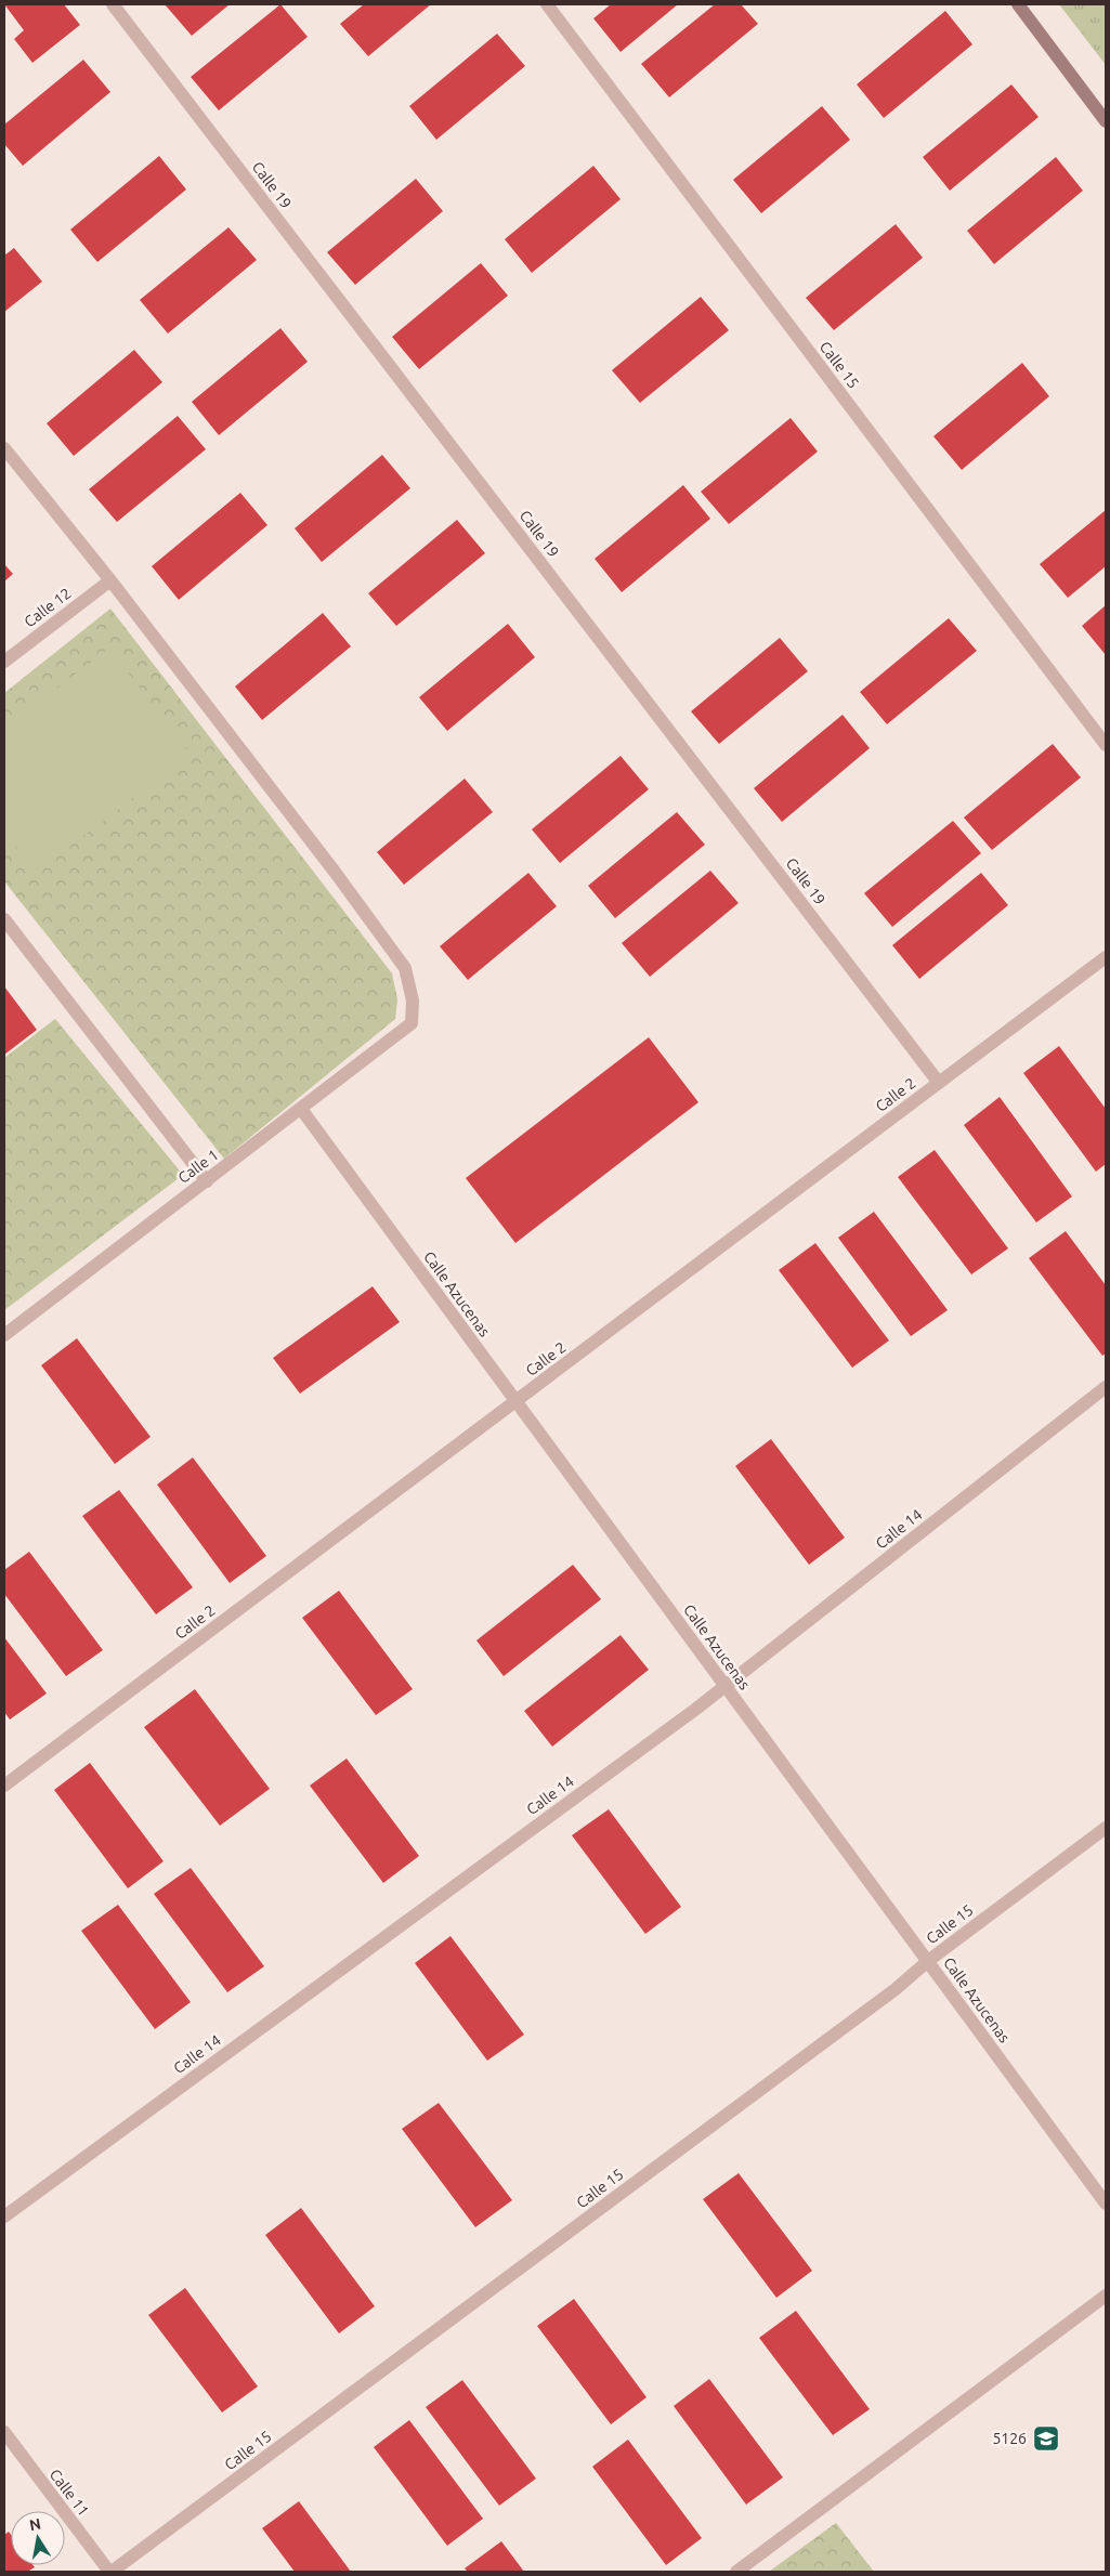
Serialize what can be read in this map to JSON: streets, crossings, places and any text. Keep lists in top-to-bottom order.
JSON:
{
  "streets": {
    "street": [
      "Calle 19",
      "Calle 15",
      "Calle 12",
      "Calle 2",
      "Calle 1",
      "Calle Azucenas",
      "Calle 14",
      "Calle 11"
    ]
  },
  "crossings": [
    ["Calle 19", "Calle 2"],
    ["Calle 15", "Calle Azucenas"],
    ["Calle 15", "Calle 11"],
    ["Calle 12", "Calle 1"],
    ["Calle 2", "Calle Azucenas"],
    ["Calle 1", "Calle Azucenas"],
    ["Calle Azucenas", "Calle 14"]
  ],
  "places": {
    "school or university": ["5126"]
  },
  "north": "top"
}
